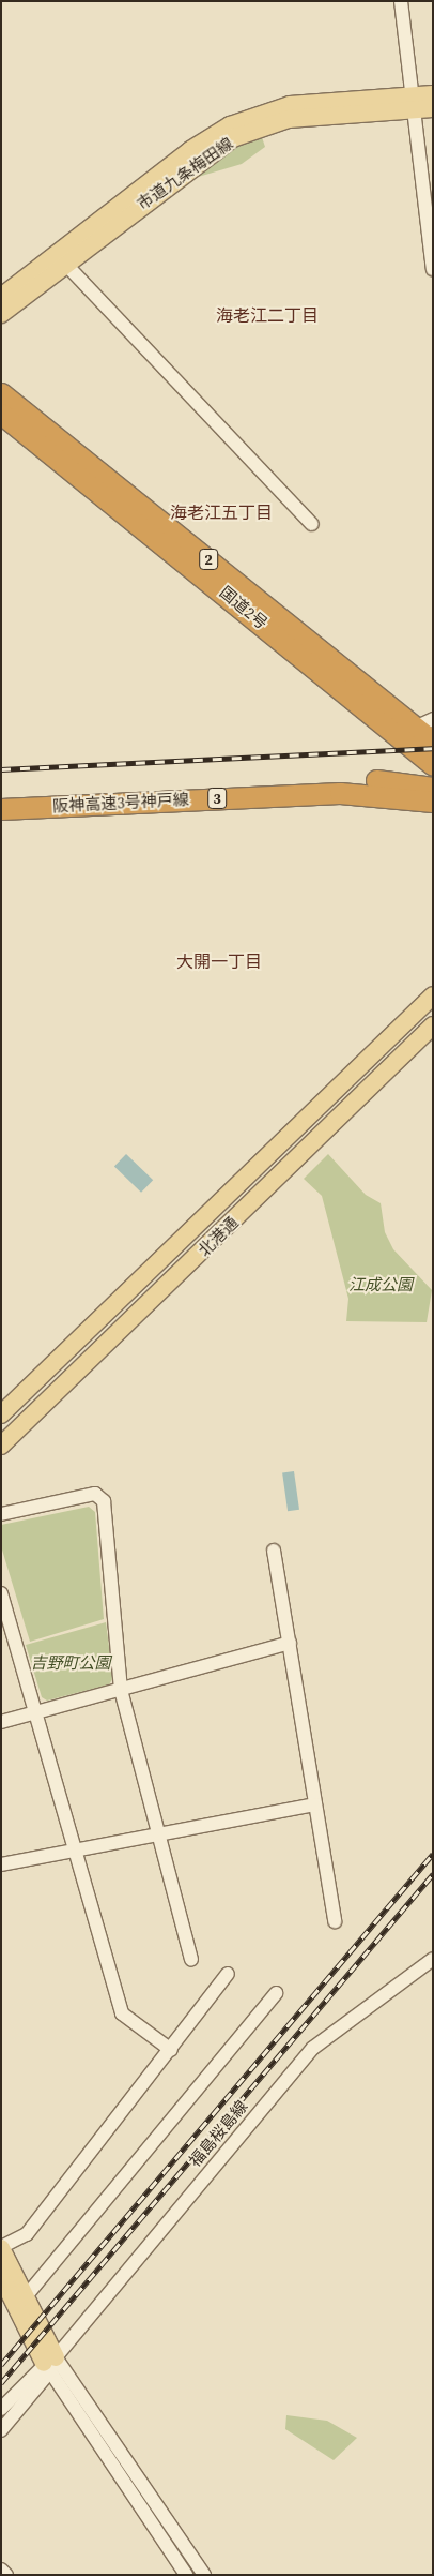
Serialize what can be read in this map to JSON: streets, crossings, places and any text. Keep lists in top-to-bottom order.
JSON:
{
  "streets": {
    "highway": [
      "2",
      "国道2号",
      "3",
      "阪神高速3号神戸線"
    ],
    "main road": ["市道九条梅田線", "北港通"],
    "street": ["福島桜島線"]
  },
  "districts": ["海老江二丁目", "海老江五丁目", "大開一丁目"],
  "parks": ["江成公園", "吉野町公園"]
}
